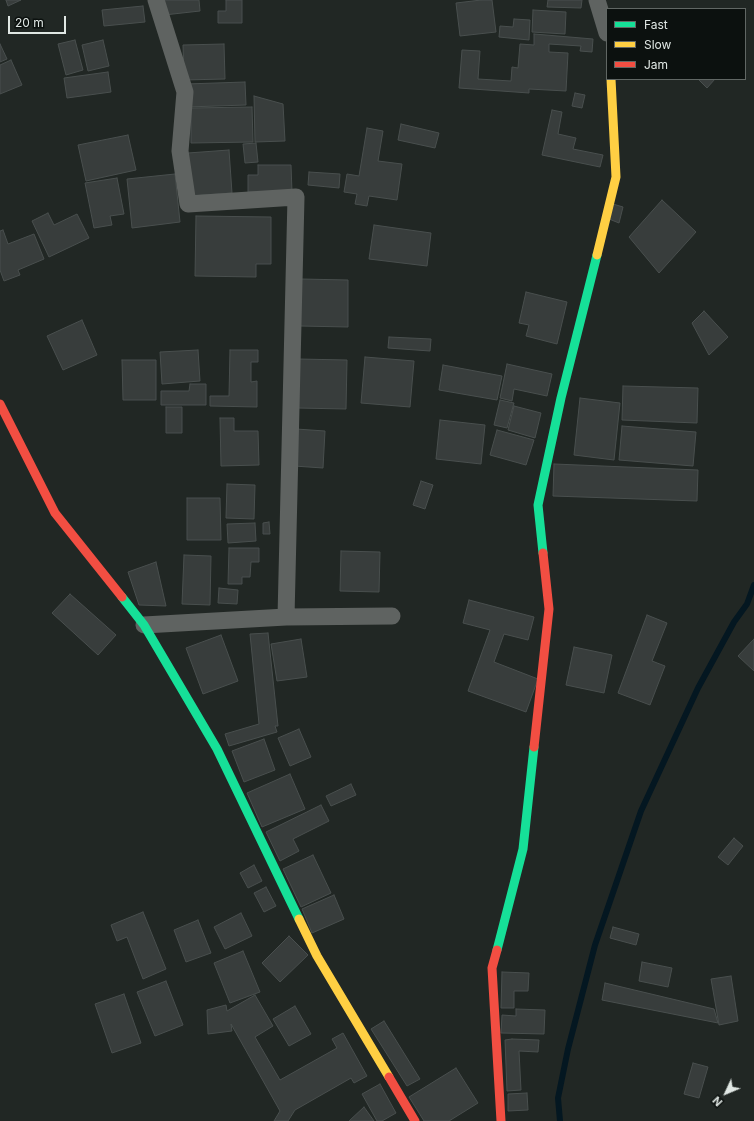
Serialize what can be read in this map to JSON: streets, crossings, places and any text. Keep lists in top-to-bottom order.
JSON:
{
  "legend": ["Fast", "Slow", "Jam"],
  "scale_bar": "20 m",
  "north": "bottom left"
}
